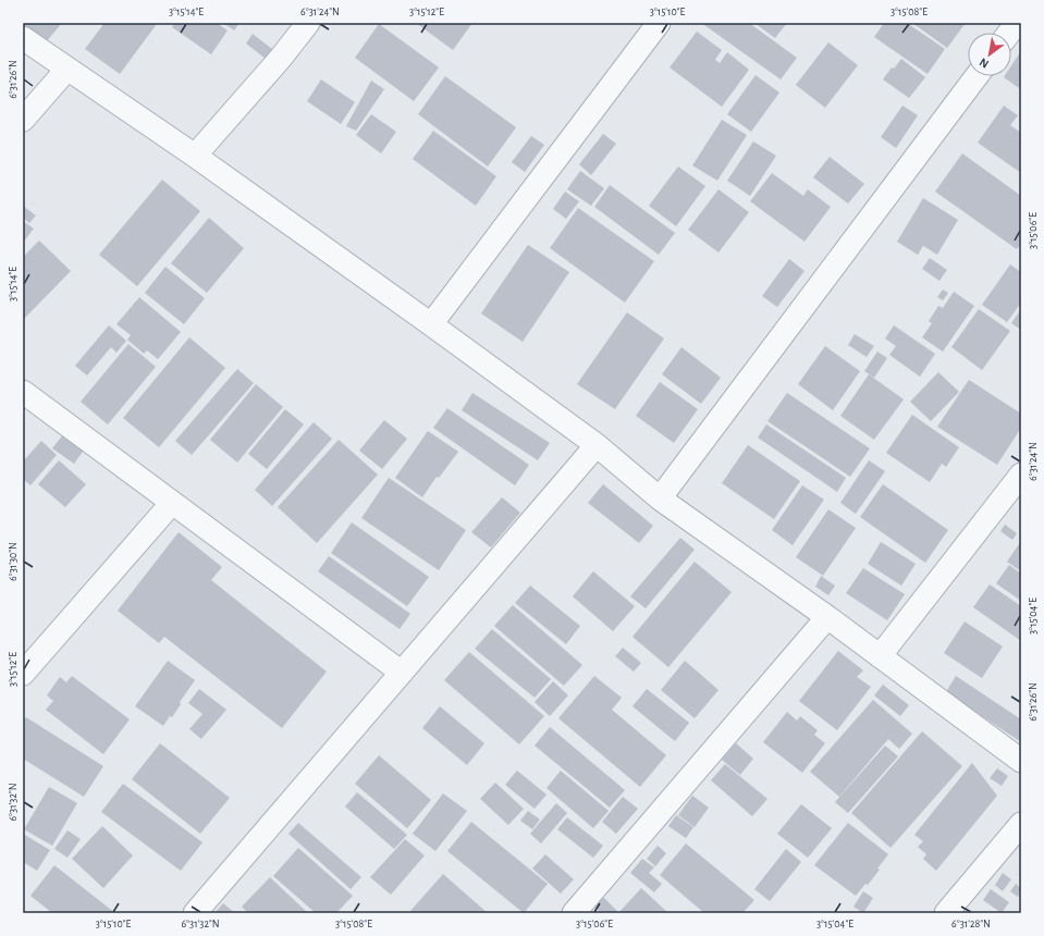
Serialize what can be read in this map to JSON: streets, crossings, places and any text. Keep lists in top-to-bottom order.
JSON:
{
  "north": "bottom left",
  "coordinates": [
    "3°15'14\"E",
    "6°31'24\"N",
    "3°15'12\"E",
    "3°15'10\"E",
    "3°15'08\"E",
    "6°31'26\"N",
    "3°15'06\"E",
    "6°31'30\"N",
    "3°15'04\"E",
    "6°31'32\"N",
    "6°31'28\"N"
  ]
}
